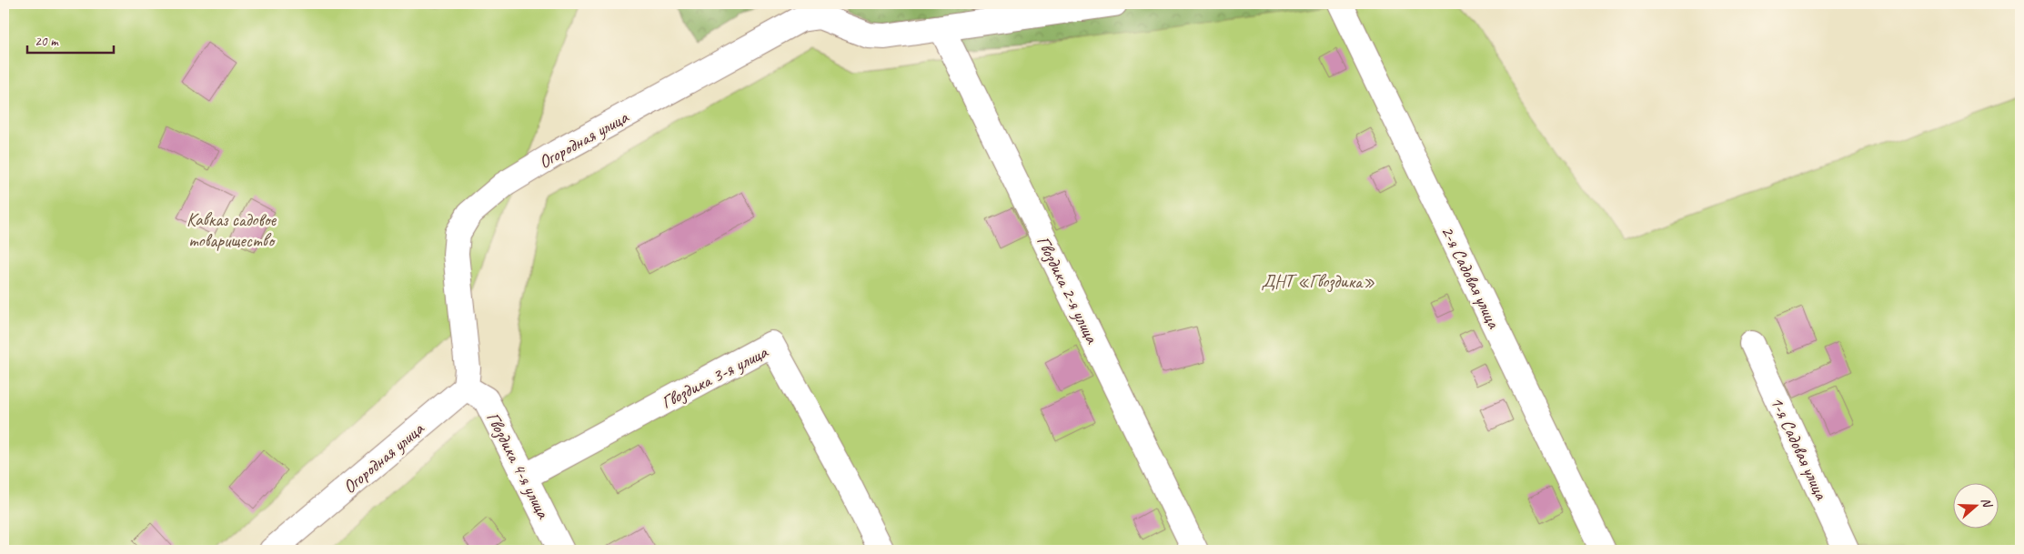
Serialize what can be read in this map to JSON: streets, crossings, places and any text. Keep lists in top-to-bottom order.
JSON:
{
  "streets": {
    "street": [
      "Огородная улица",
      "2-я Садовая улица",
      "Гвоздика 2-я улица",
      "Гвоздика 3-я улица",
      "1-я Садовая улица",
      "Гвоздика 4-я улица"
    ]
  },
  "crossings": [
    ["Огородная улица", "Гвоздика 2-я улица"],
    ["Огородная улица", "Гвоздика 4-я улица"],
    ["Гвоздика 3-я улица", "Гвоздика 4-я улица"]
  ],
  "parks": ["Кавказ садовое товарищество", "ДНТ «Гвоздика»"],
  "scale_bar": "20 m",
  "north": "right"
}
